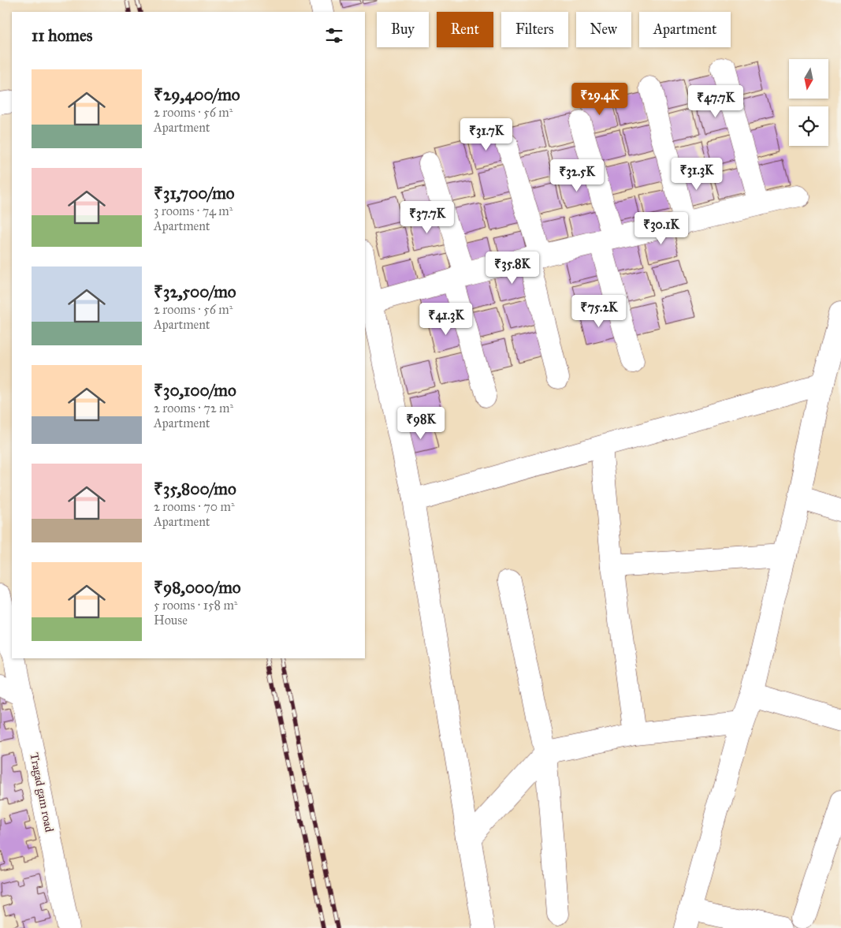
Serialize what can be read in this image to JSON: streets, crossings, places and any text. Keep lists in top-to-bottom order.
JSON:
{
  "streets": {
    "street": ["Tragad gam road"]
  },
  "north": "bottom",
  "page": {
    "chip": [
      "Buy",
      "Rent",
      "Filters",
      "New",
      "Apartment"
    ],
    "heading": "11 homes",
    "list": [
      {
        "name": "₹29,400/mo",
        "note": "2 rooms · 56 m² · Apartment"
      },
      {
        "name": "₹31,700/mo",
        "note": "3 rooms · 74 m² · Apartment"
      },
      {
        "name": "₹32,500/mo",
        "note": "2 rooms · 56 m² · Apartment"
      },
      {
        "name": "₹30,100/mo",
        "note": "2 rooms · 72 m² · Apartment"
      },
      {
        "name": "₹35,800/mo",
        "note": "2 rooms · 70 m² · Apartment"
      },
      {
        "name": "₹98,000/mo",
        "note": "5 rooms · 158 m² · House"
      }
    ],
    "price": [
      "₹29.4K",
      "₹47.7K",
      "₹31.7K",
      "₹31.3K",
      "₹32.5K",
      "₹37.7K",
      "₹30.1K",
      "₹35.8K",
      "₹75.2K",
      "₹41.3K",
      "₹98K"
    ]
  }
}
